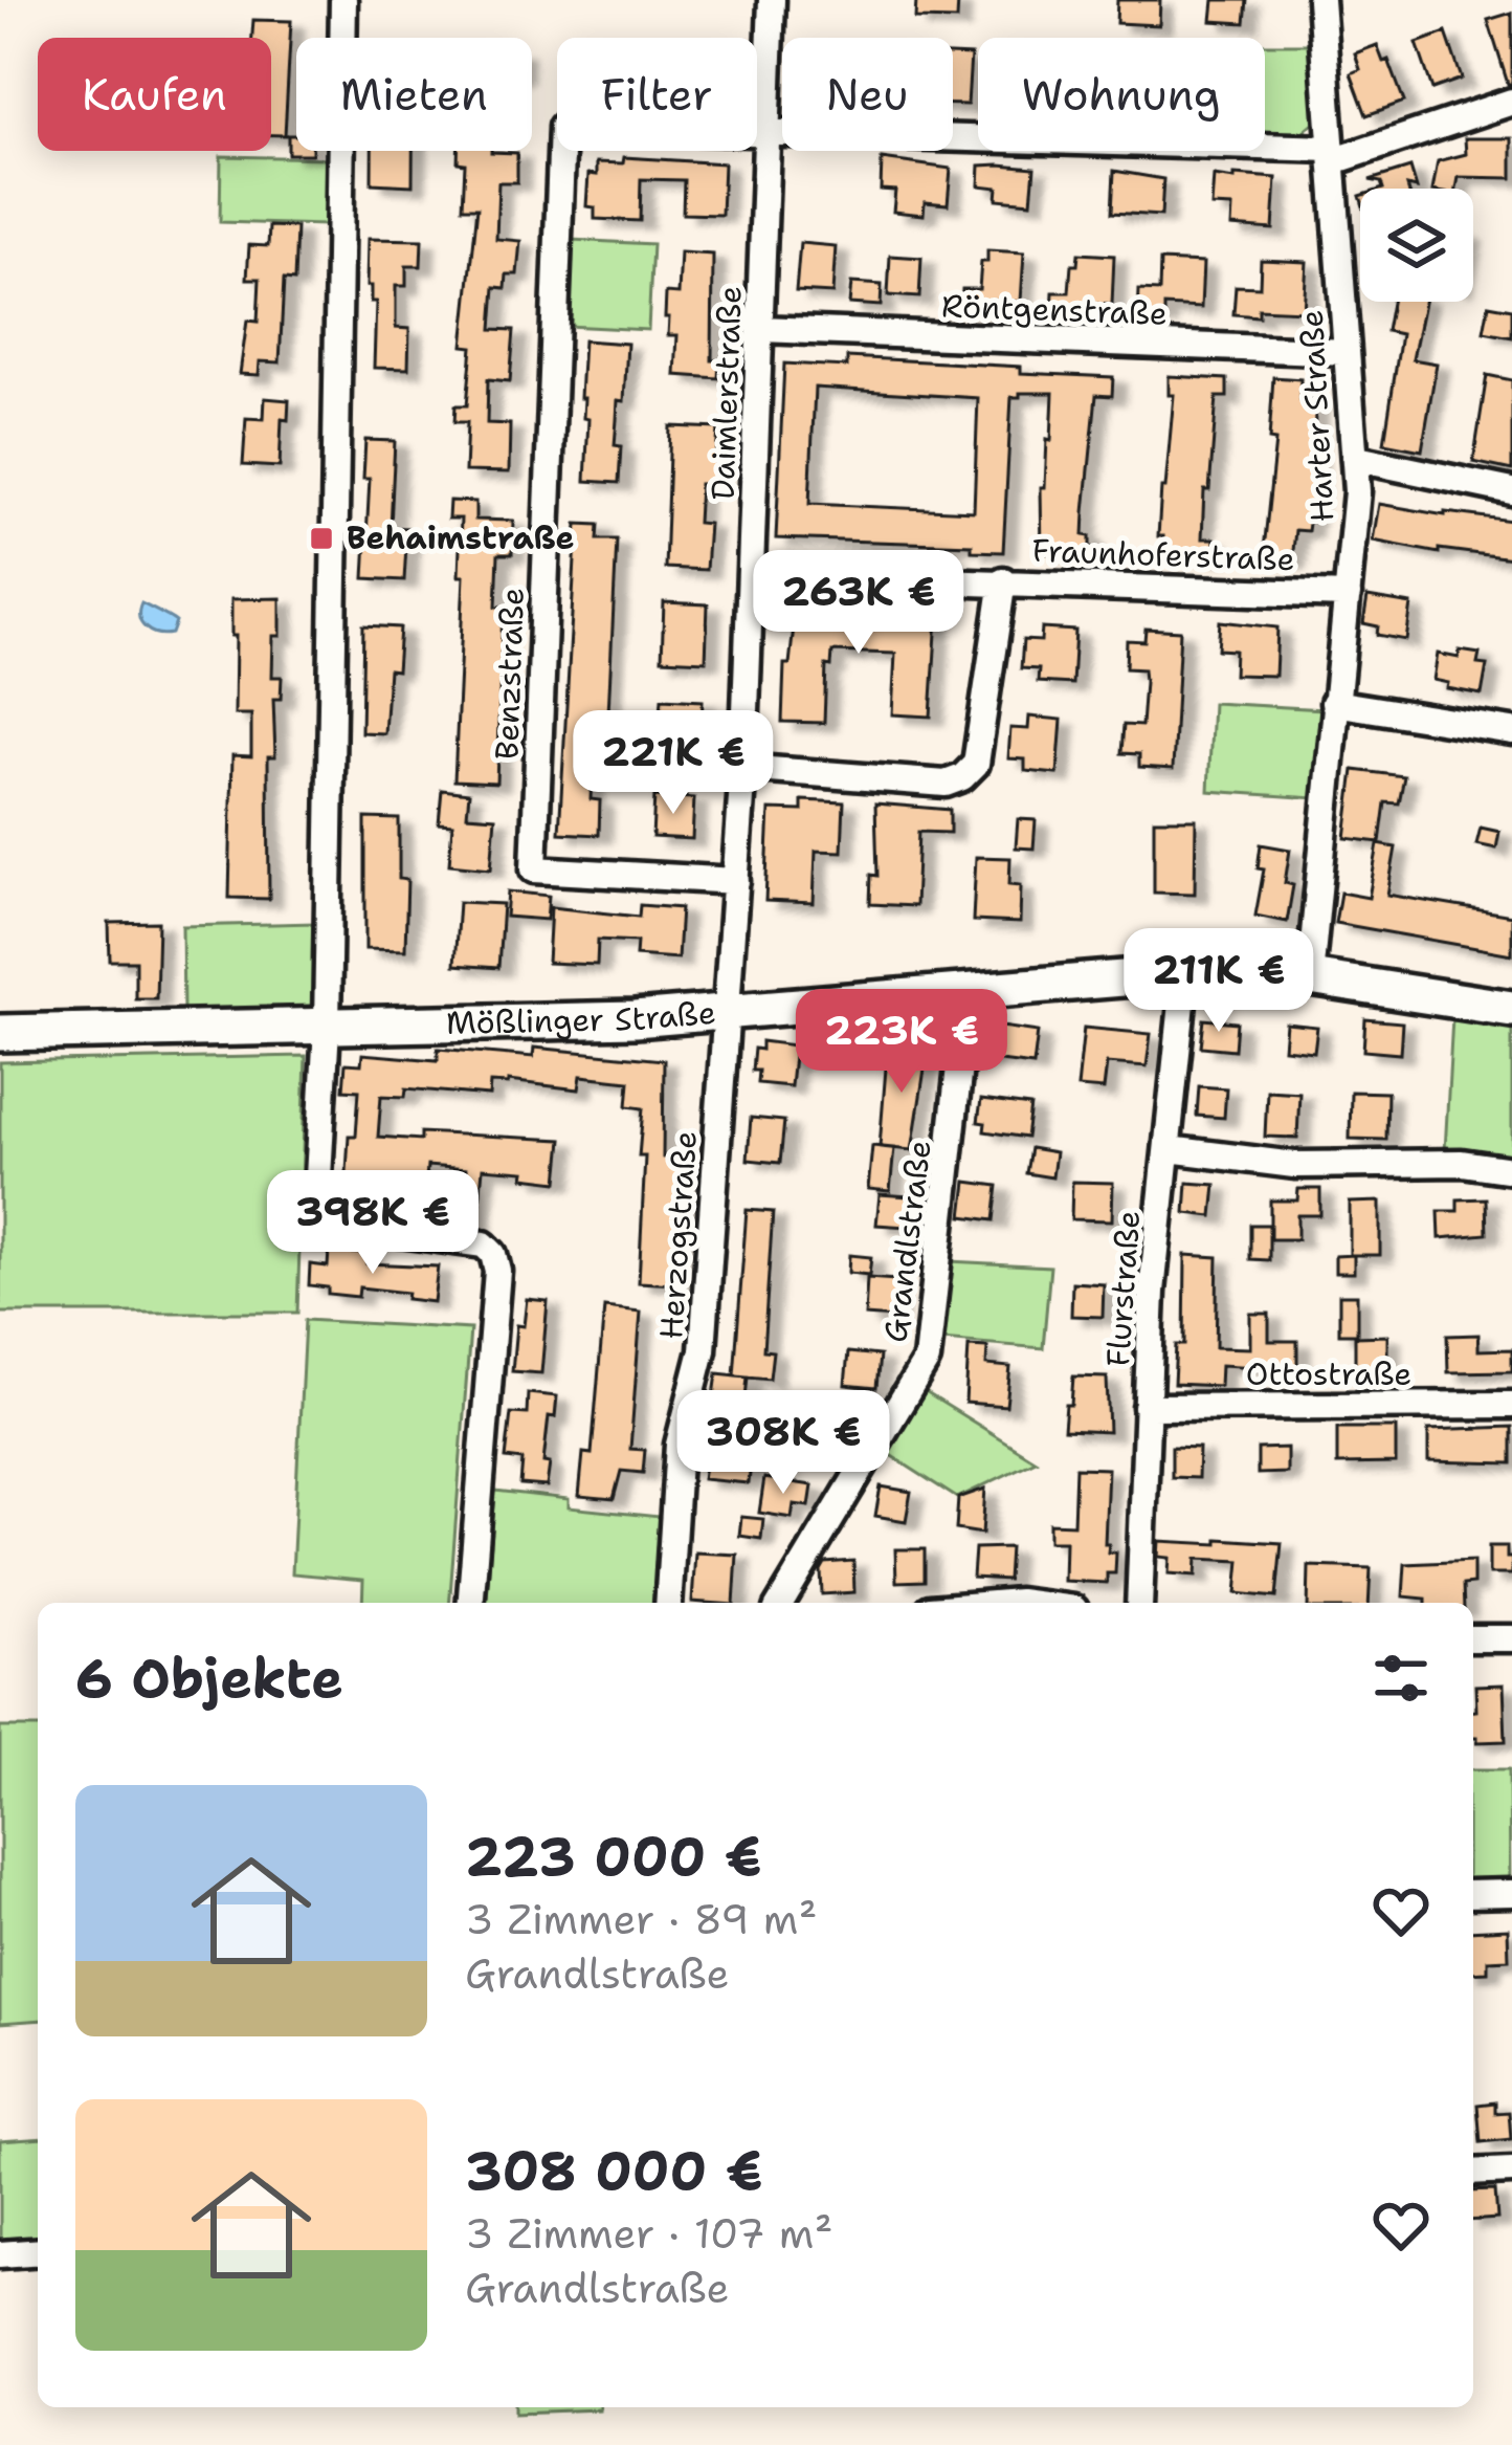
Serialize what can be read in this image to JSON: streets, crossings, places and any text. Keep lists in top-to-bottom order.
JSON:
{
  "streets": {
    "street": [
      "Röntgenstraße",
      "Daimlerstraße",
      "Harter Straße",
      "Fraunhoferstraße",
      "Benzstraße",
      "Mößlinger Straße",
      "Herzogstraße",
      "Grandlstraße",
      "Flurstraße",
      "Ottostraße"
    ]
  },
  "crossings": [
    ["Röntgenstraße", "Daimlerstraße"],
    ["Röntgenstraße", "Harter Straße"],
    ["Daimlerstraße", "Fraunhoferstraße"],
    ["Daimlerstraße", "Benzstraße"],
    ["Daimlerstraße", "Mößlinger Straße"],
    ["Daimlerstraße", "Herzogstraße"],
    ["Harter Straße", "Fraunhoferstraße"],
    ["Harter Straße", "Mößlinger Straße"],
    ["Mößlinger Straße", "Herzogstraße"],
    ["Mößlinger Straße", "Grandlstraße"],
    ["Mößlinger Straße", "Flurstraße"],
    ["Flurstraße", "Ottostraße"]
  ],
  "places": {
    "transit": ["Behaimstraße"]
  },
  "page": {
    "chip": [
      "Kaufen",
      "Mieten",
      "Filter",
      "Neu",
      "Wohnung"
    ],
    "price": [
      "263K €",
      "221K €",
      "211K €",
      "223K €",
      "398K €",
      "308K €"
    ],
    "heading": "6 Objekte",
    "list": [
      {
        "name": "223 000 €",
        "note": "3 Zimmer · 89 m² · Grandlstraße"
      },
      {
        "name": "308 000 €",
        "note": "3 Zimmer · 107 m² · Grandlstraße"
      }
    ]
  }
}
